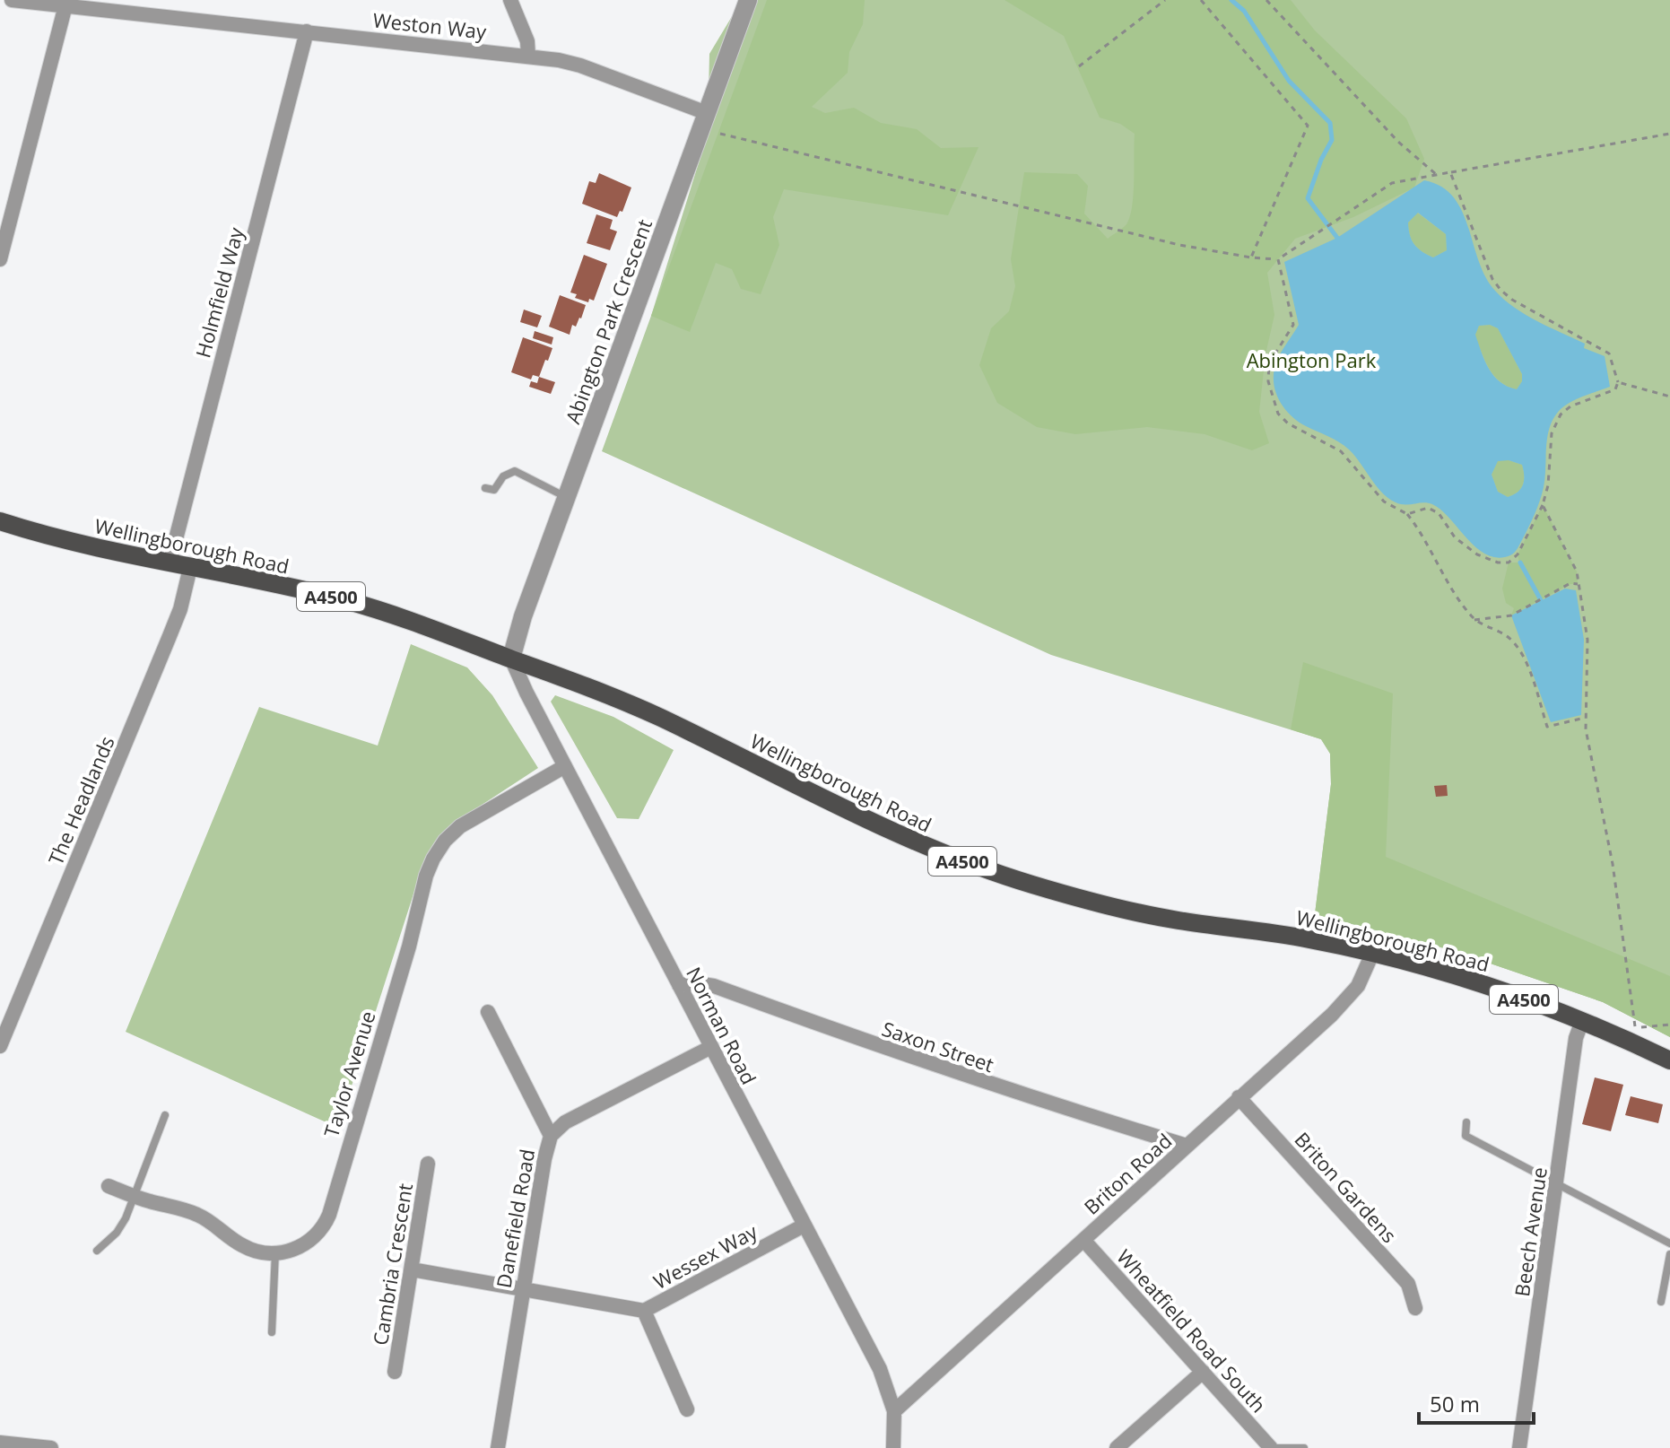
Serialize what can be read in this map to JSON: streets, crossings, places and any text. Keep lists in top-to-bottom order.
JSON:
{
  "streets": {
    "main road": ["Wellingborough Road", "A4500"],
    "street": [
      "Weston Way",
      "Holmfield Way",
      "Abington Park Crescent",
      "The Headlands",
      "Norman Road",
      "Saxon Street",
      "Taylor Avenue",
      "Briton Road",
      "Briton Gardens",
      "Danefield Road",
      "Beech Avenue",
      "Wessex Way",
      "Cambria Crescent",
      "Wheatfield Road South"
    ]
  },
  "crossings": [
    ["Weston Way", "Holmfield Way"],
    ["Weston Way", "Abington Park Crescent"],
    ["Holmfield Way", "Wellingborough Road"],
    ["Abington Park Crescent", "Wellingborough Road"],
    ["Abington Park Crescent", "Norman Road"],
    ["Wellingborough Road", "The Headlands"],
    ["Wellingborough Road", "Norman Road"],
    ["Wellingborough Road", "Briton Road"],
    ["Wellingborough Road", "Beech Avenue"],
    ["Norman Road", "Saxon Street"],
    ["Norman Road", "Taylor Avenue"],
    ["Norman Road", "Briton Road"],
    ["Norman Road", "Danefield Road"],
    ["Norman Road", "Wessex Way"],
    ["Saxon Street", "Briton Road"],
    ["Briton Road", "Briton Gardens"],
    ["Briton Road", "Wheatfield Road South"],
    ["Danefield Road", "Wessex Way"],
    ["Wessex Way", "Cambria Crescent"]
  ],
  "parks": ["Abington Park"],
  "scale_bar": "50 m"
}
